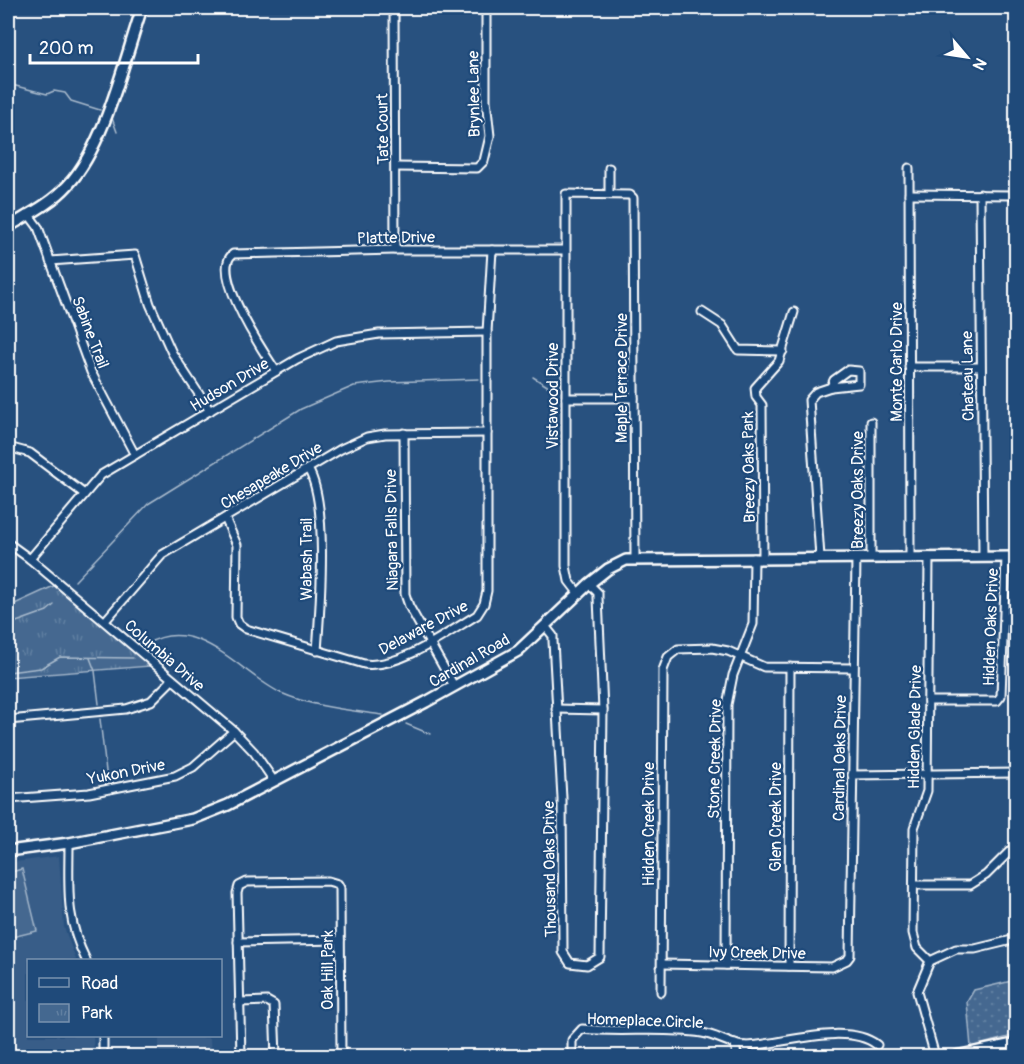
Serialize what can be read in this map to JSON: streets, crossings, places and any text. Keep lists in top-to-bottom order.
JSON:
{
  "streets": {
    "street": [
      "Brynlee Lane",
      "Tate Court",
      "Platte Drive",
      "Sabine Trail",
      "Monte Carlo Drive",
      "Chateau Lane",
      "Maple Terrace Drive",
      "Hudson Drive",
      "Vistawood Drive",
      "Breezy Oaks Park",
      "Chesapeake Drive",
      "Breezy Oaks Drive",
      "Niagara Falls Drive",
      "Wabash Trail",
      "Delaware Drive",
      "Hidden Oaks Drive",
      "Columbia Drive",
      "Cardinal Road",
      "Hidden Glade Drive",
      "Cardinal Oaks Drive",
      "Stone Creek Drive",
      "Yukon Drive",
      "Glen Creek Drive",
      "Hidden Creek Drive",
      "Thousand Oaks Drive",
      "Ivy Creek Drive",
      "Oak Hill Park",
      "Homeplace Circle"
    ]
  },
  "crossings": [
    ["Brynlee Lane", "Tate Court"],
    ["Tate Court", "Platte Drive"],
    ["Platte Drive", "Hudson Drive"],
    ["Platte Drive", "Vistawood Drive"],
    ["Platte Drive", "Delaware Drive"],
    ["Sabine Trail", "Hudson Drive"],
    ["Monte Carlo Drive", "Cardinal Road"],
    ["Chateau Lane", "Cardinal Road"],
    ["Maple Terrace Drive", "Vistawood Drive"],
    ["Maple Terrace Drive", "Cardinal Road"],
    ["Hudson Drive", "Delaware Drive"],
    ["Hudson Drive", "Columbia Drive"],
    ["Vistawood Drive", "Cardinal Road"],
    ["Breezy Oaks Park", "Cardinal Road"],
    ["Breezy Oaks Park", "Stone Creek Drive"],
    ["Chesapeake Drive", "Niagara Falls Drive"],
    ["Chesapeake Drive", "Wabash Trail"],
    ["Chesapeake Drive", "Delaware Drive"],
    ["Chesapeake Drive", "Columbia Drive"],
    ["Breezy Oaks Drive", "Cardinal Road"],
    ["Niagara Falls Drive", "Delaware Drive"],
    ["Niagara Falls Drive", "Cardinal Road"],
    ["Wabash Trail", "Delaware Drive"],
    ["Hidden Oaks Drive", "Cardinal Road"],
    ["Hidden Oaks Drive", "Hidden Glade Drive"],
    ["Columbia Drive", "Cardinal Road"],
    ["Columbia Drive", "Yukon Drive"],
    ["Cardinal Road", "Hidden Glade Drive"],
    ["Cardinal Road", "Cardinal Oaks Drive"],
    ["Cardinal Road", "Stone Creek Drive"],
    ["Cardinal Road", "Thousand Oaks Drive"],
    ["Cardinal Oaks Drive", "Ivy Creek Drive"],
    ["Stone Creek Drive", "Hidden Creek Drive"],
    ["Stone Creek Drive", "Ivy Creek Drive"],
    ["Glen Creek Drive", "Ivy Creek Drive"],
    ["Hidden Creek Drive", "Ivy Creek Drive"]
  ],
  "legend": ["Road", "Park"],
  "scale_bar": "200 m",
  "north": "bottom right"
}
